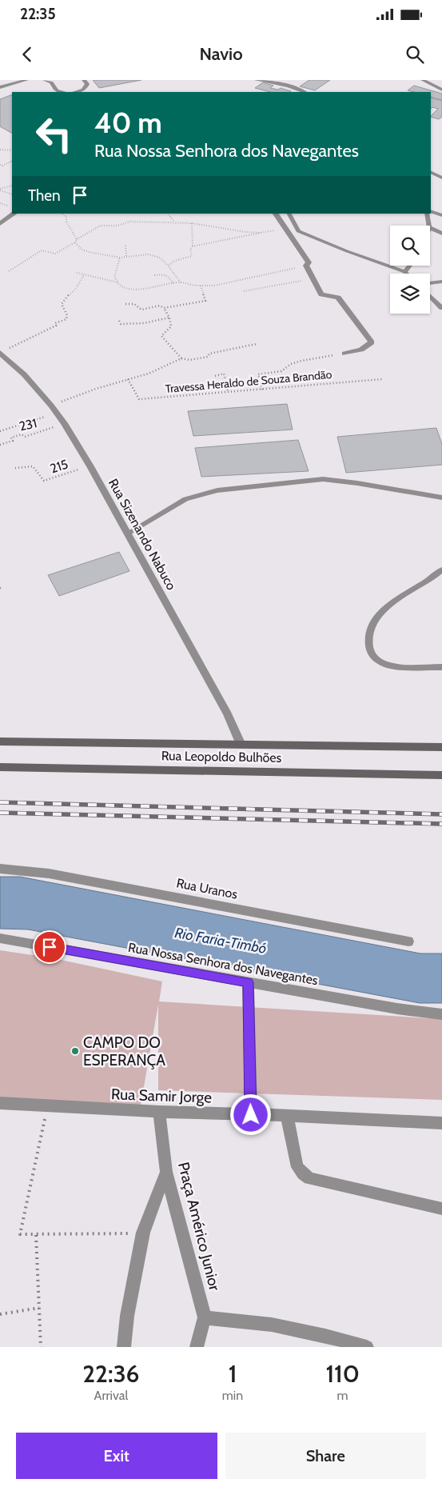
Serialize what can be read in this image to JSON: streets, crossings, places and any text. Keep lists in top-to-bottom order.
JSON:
{
  "streets": {
    "main road": ["Rua Leopoldo Bulhões"],
    "street": [
      "Rua Sizenando Nabuco",
      "Rua Uranos",
      "Rua Nossa Senhora dos Navegantes",
      "Rua Samir Jorge",
      "Praça Américo Junior"
    ],
    "path": ["Travessa Heraldo de Souza Brandão", "231", "215"]
  },
  "crossings": [
    ["Travessa Heraldo de Souza Brandão", "231"],
    ["231", "Rua Sizenando Nabuco"],
    ["215", "Rua Sizenando Nabuco"],
    ["Rua Sizenando Nabuco", "Rua Leopoldo Bulhões"],
    ["Rua Samir Jorge", "Praça Américo Junior"]
  ],
  "water": ["Rio Faria-Timbó"],
  "places": ["CAMPO DO ESPERANÇA"],
  "page": {
    "status": "22:35",
    "header": "Navio",
    "turn": ["40 m", "Rua Nossa Senhora dos Navegantes"],
    "then": "Then",
    "eta": [
      "22:36",
      "Arrival",
      "1",
      "min",
      "110",
      "m"
    ],
    "buttons": ["Exit", "Share"]
  }
}
